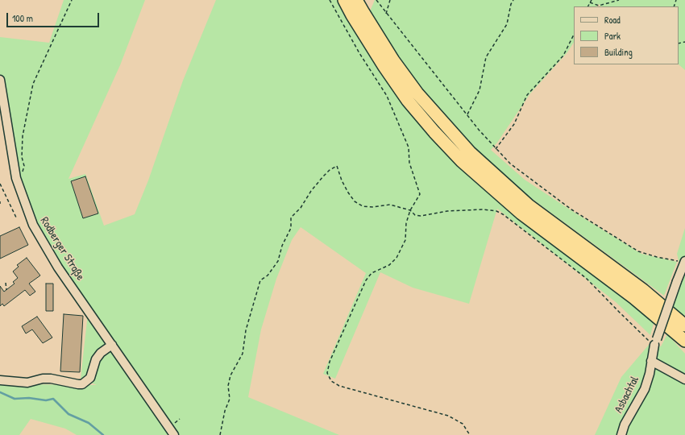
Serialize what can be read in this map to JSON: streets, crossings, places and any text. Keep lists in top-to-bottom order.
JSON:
{
  "streets": {
    "street": ["Rodberger Straße", "Asbachtal"]
  },
  "legend": ["Road", "Park", "Building"],
  "scale_bar": "100 m"
}
